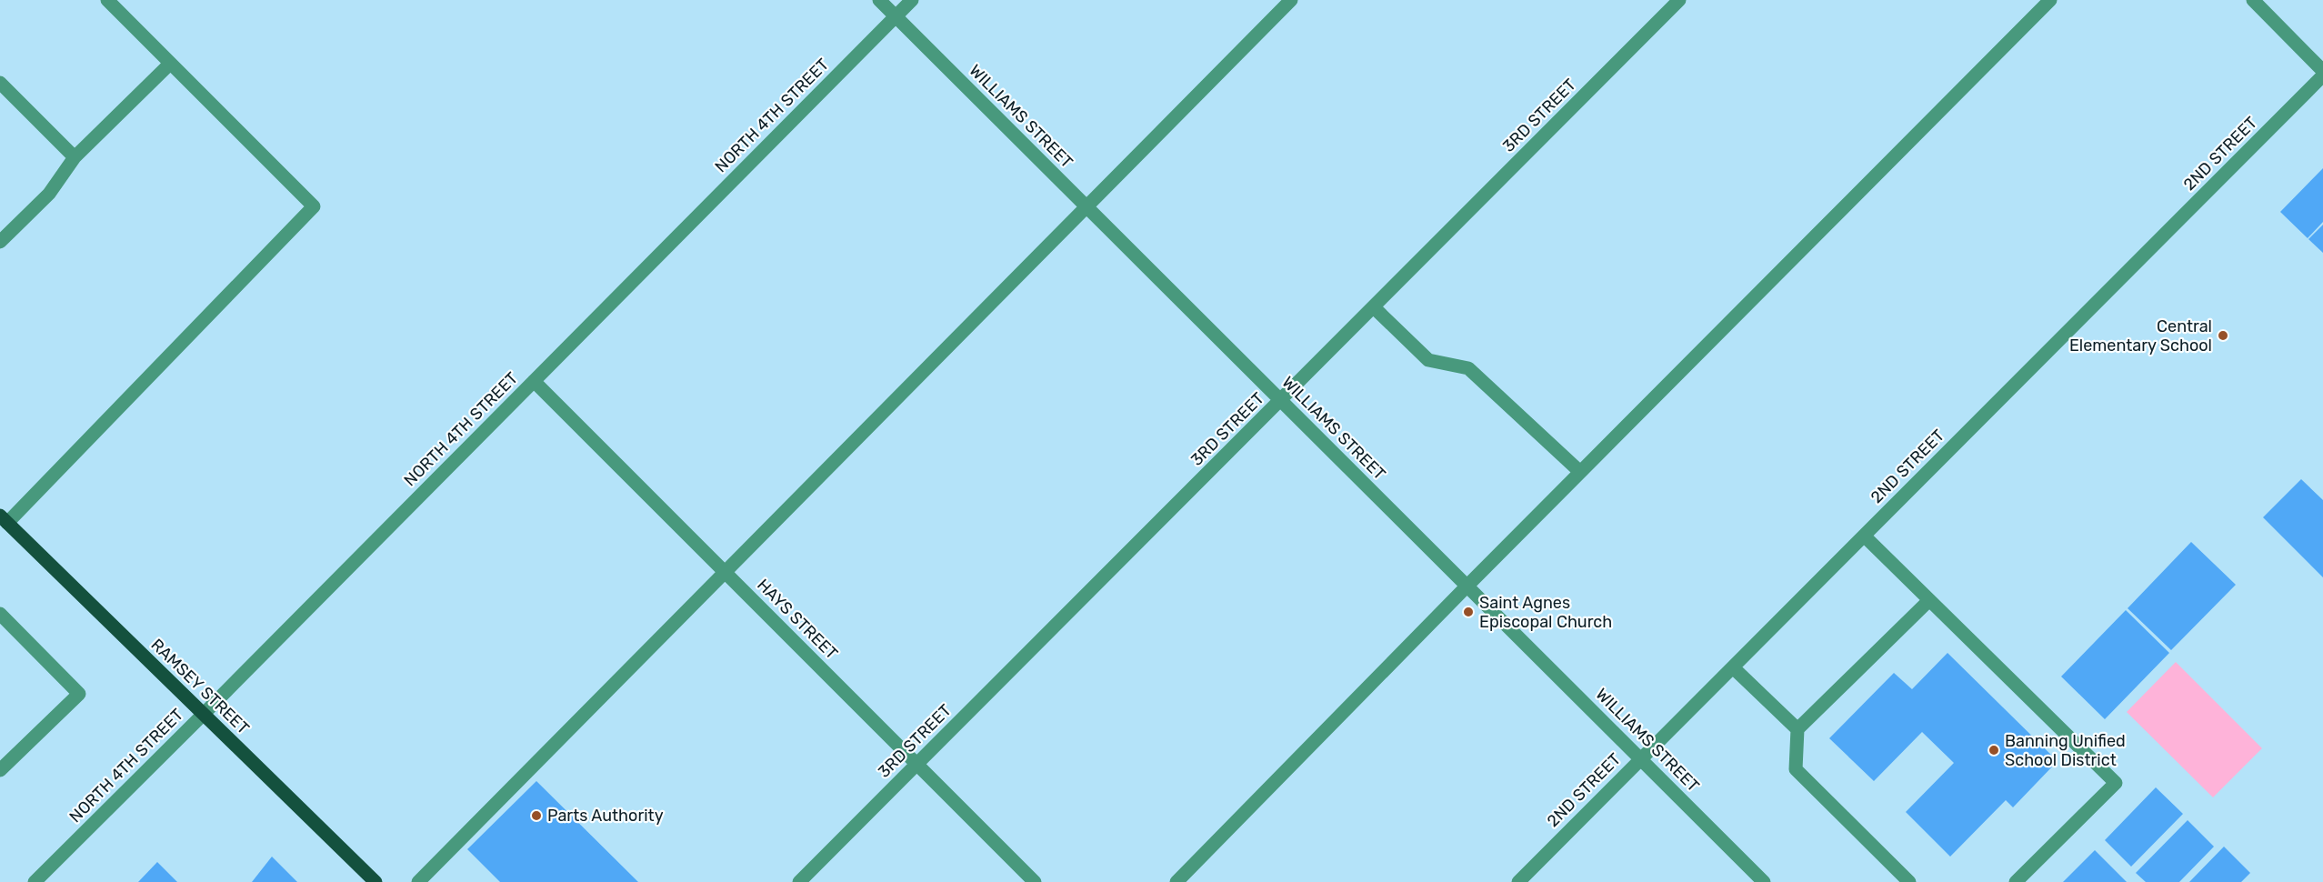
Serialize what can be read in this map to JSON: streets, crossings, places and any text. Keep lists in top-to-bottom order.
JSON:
{
  "streets": {
    "main road": ["RAMSEY STREET"],
    "street": [
      "NORTH 4TH STREET",
      "3RD STREET",
      "WILLIAMS STREET",
      "2ND STREET",
      "HAYS STREET"
    ]
  },
  "crossings": [
    ["NORTH 4TH STREET", "WILLIAMS STREET"],
    ["NORTH 4TH STREET", "HAYS STREET"],
    ["NORTH 4TH STREET", "RAMSEY STREET"],
    ["3RD STREET", "WILLIAMS STREET"],
    ["3RD STREET", "HAYS STREET"],
    ["WILLIAMS STREET", "2ND STREET"]
  ],
  "places": [
    "Central Elementary School",
    "Saint Agnes Episcopal Church",
    "Banning Unified School District",
    "Parts Authority"
  ]
}
